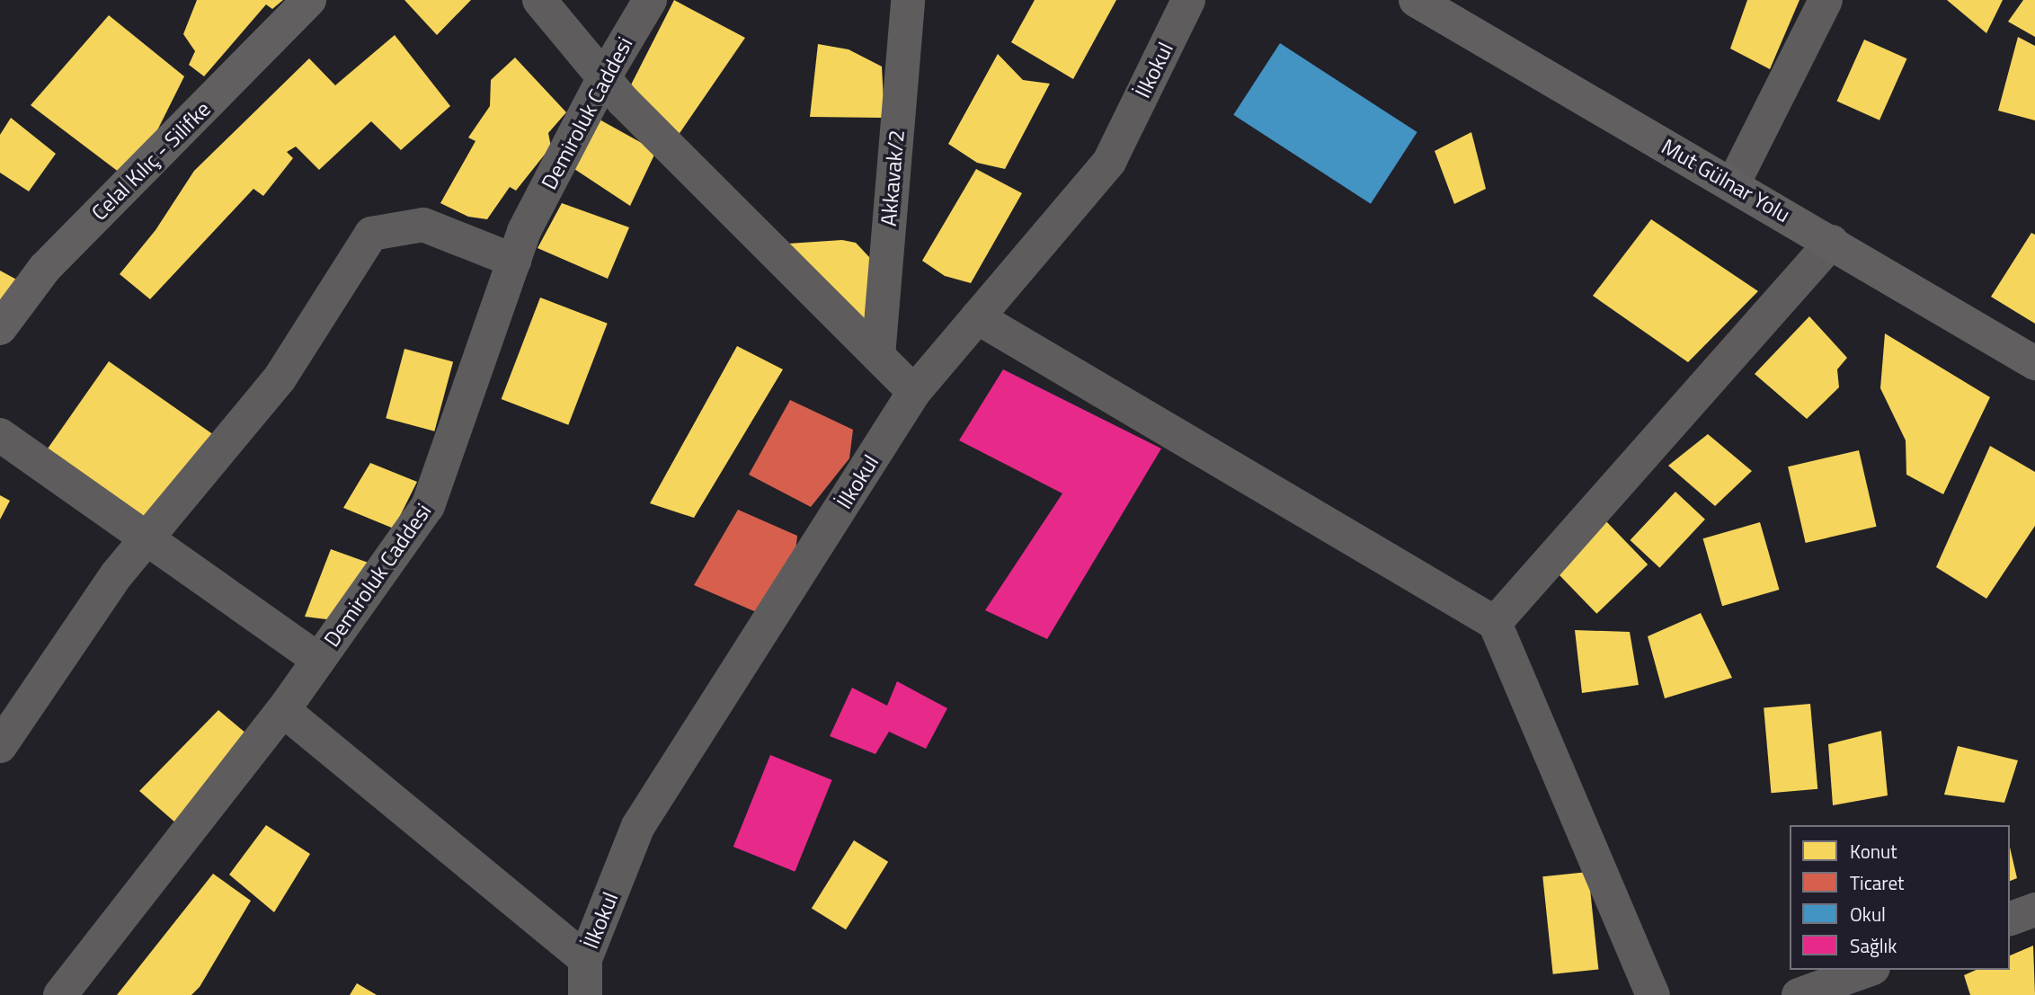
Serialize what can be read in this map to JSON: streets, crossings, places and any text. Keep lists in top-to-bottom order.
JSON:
{
  "streets": {
    "main road": ["Celal Kılıç - Silifke", "Mut Gülnar Yolu"],
    "street": ["İlkokul", "Demiroluk Caddesi", "Akkavak/2"]
  },
  "legend": [
    "Konut",
    "Ticaret",
    "Okul",
    "Sağlık"
  ]
}
